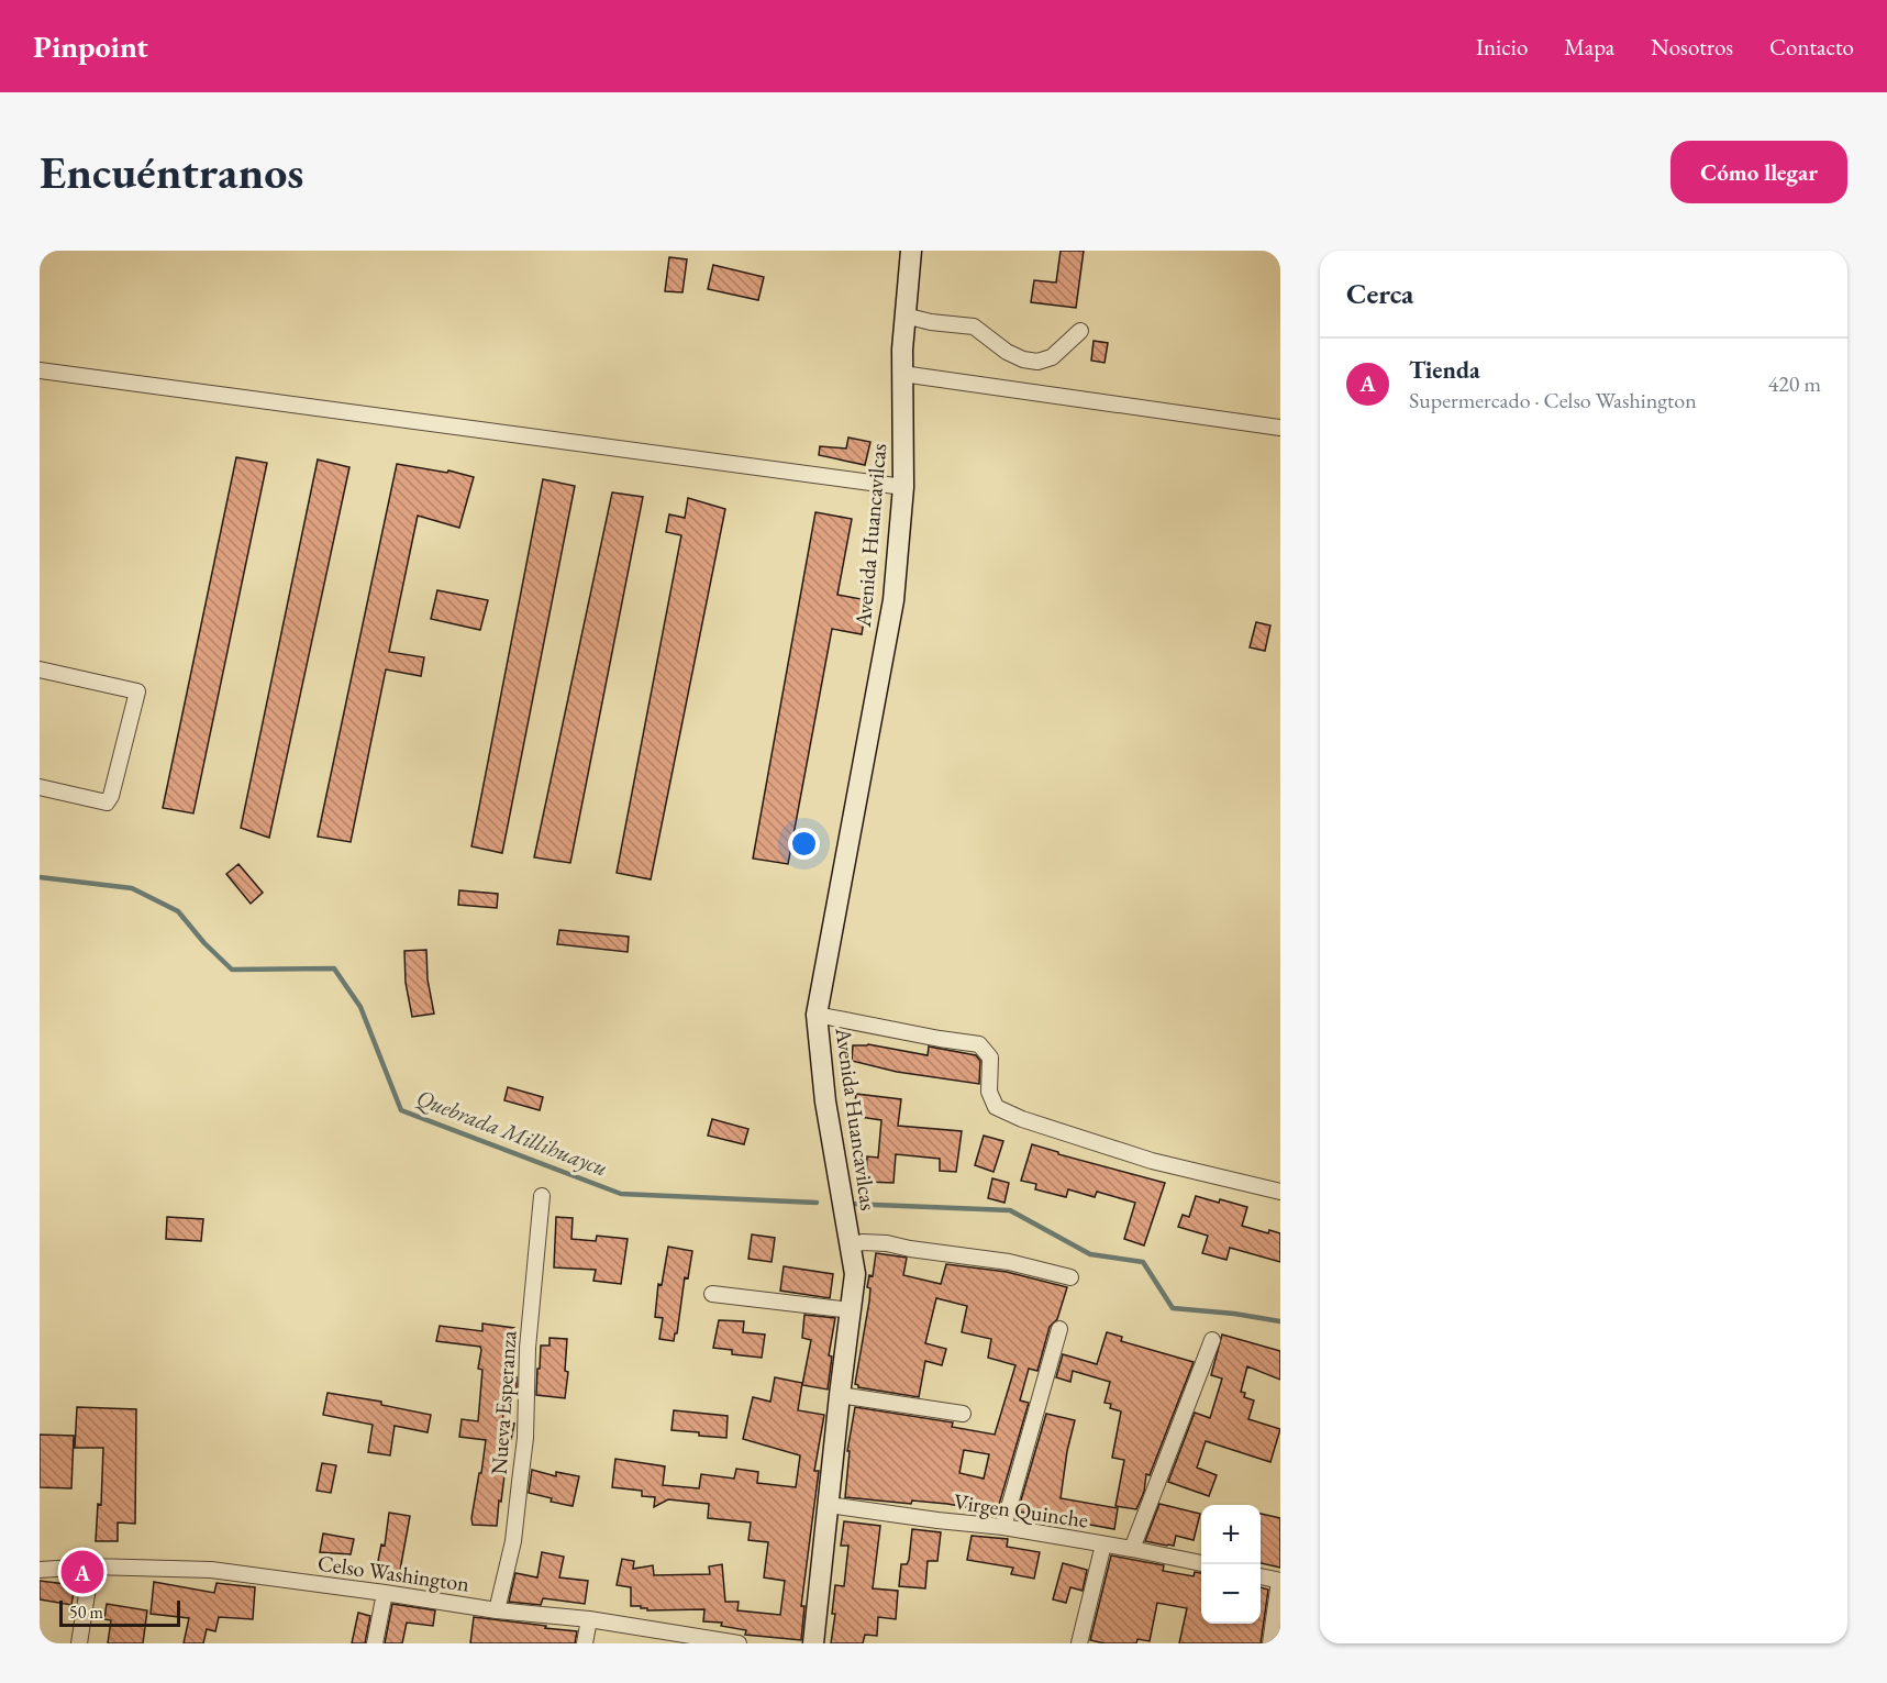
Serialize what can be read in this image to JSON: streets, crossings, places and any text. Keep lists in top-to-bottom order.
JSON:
{
  "streets": {
    "street": [
      "Avenida Huancavilcas",
      "Nueva Esperanza",
      "Virgen Quinche",
      "Celso Washington"
    ]
  },
  "crossings": [
    ["Avenida Huancavilcas", "Virgen Quinche"],
    ["Nueva Esperanza", "Celso Washington"]
  ],
  "water": ["Quebrada Millihuaycu"],
  "scale_bar": "50 m",
  "page": {
    "header": "Pinpoint",
    "nav": [
      "Inicio",
      "Mapa",
      "Nosotros",
      "Contacto"
    ],
    "buttons": "Cómo llegar",
    "title": "Encuéntranos",
    "heading": "Cerca",
    "list": [
      {
        "mark": "A",
        "name": "Tienda",
        "note": "Supermercado · Celso Washington",
        "value": "420 m"
      }
    ],
    "map_buttons": ["+", "−"],
    "pins": "A",
    "scale": "50 m"
  }
}
